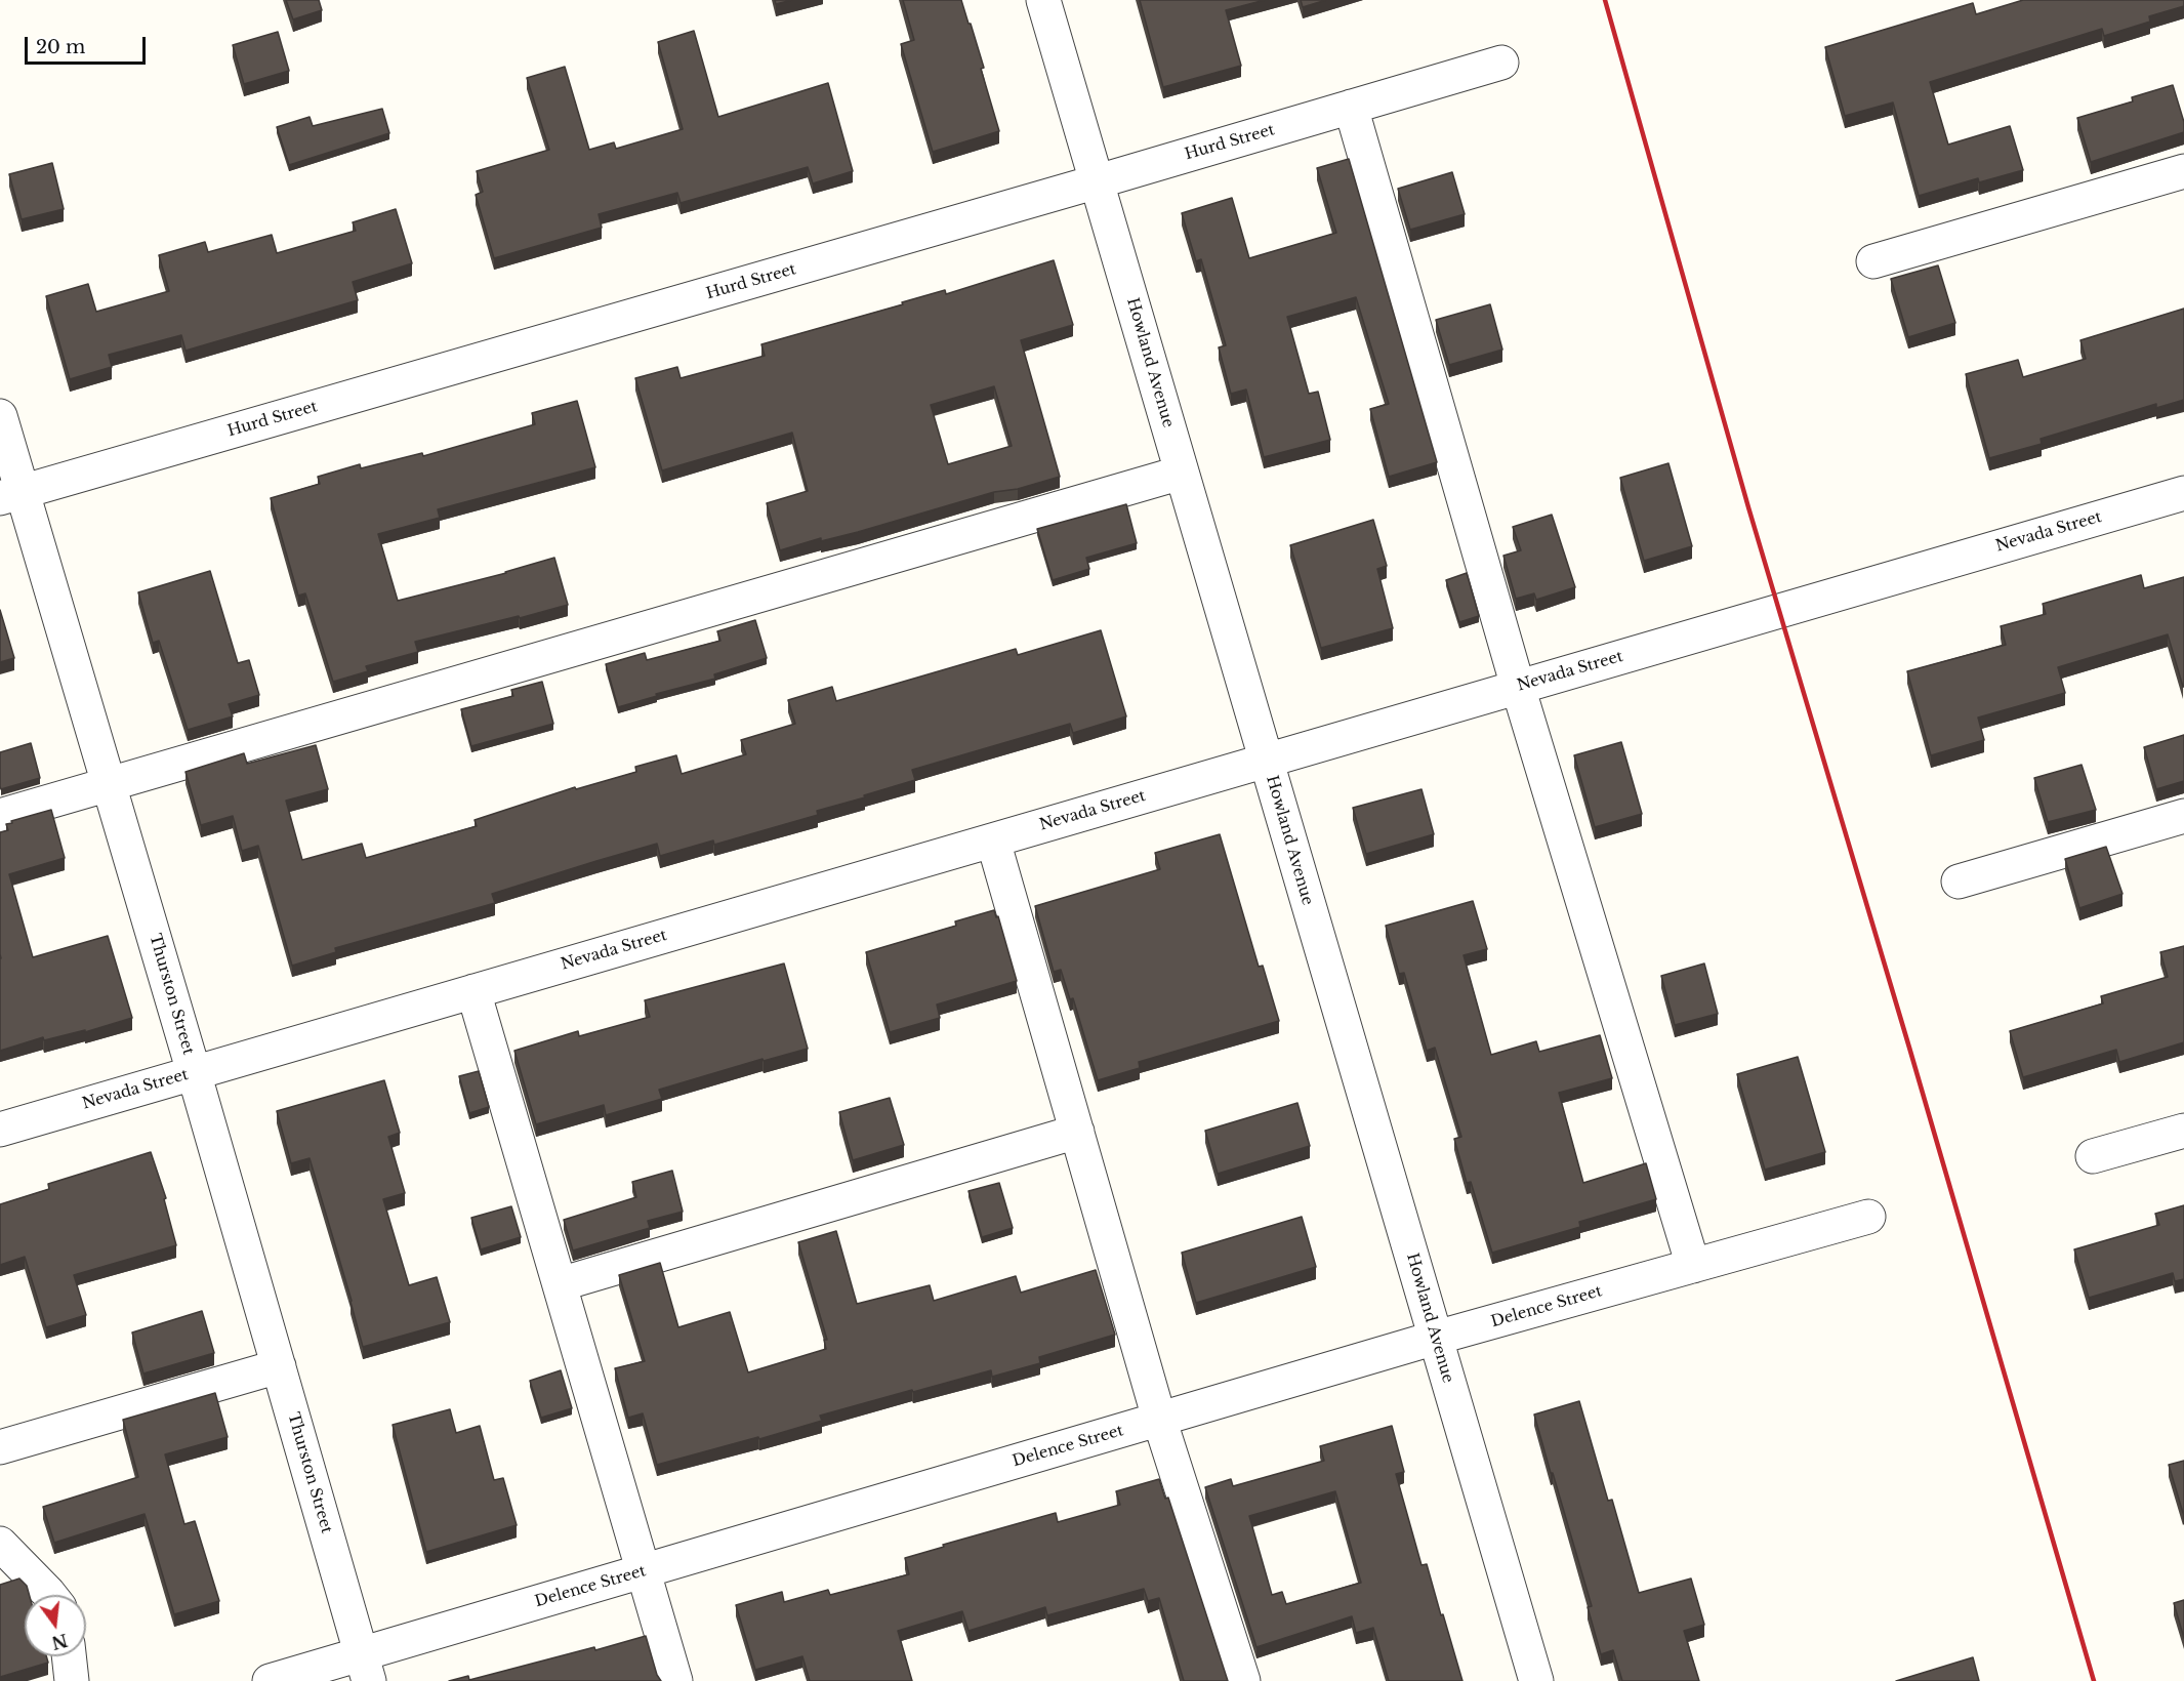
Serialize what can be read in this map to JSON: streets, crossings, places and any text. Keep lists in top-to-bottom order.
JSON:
{
  "streets": {
    "street": [
      "Hurd Street",
      "Howland Avenue",
      "Nevada Street",
      "Thurston Street",
      "Delence Street"
    ]
  },
  "crossings": [
    ["Hurd Street", "Howland Avenue"],
    ["Hurd Street", "Thurston Street"],
    ["Howland Avenue", "Nevada Street"],
    ["Howland Avenue", "Delence Street"],
    ["Nevada Street", "Thurston Street"],
    ["Thurston Street", "Delence Street"]
  ],
  "scale_bar": "20 m",
  "north": "bottom"
}
